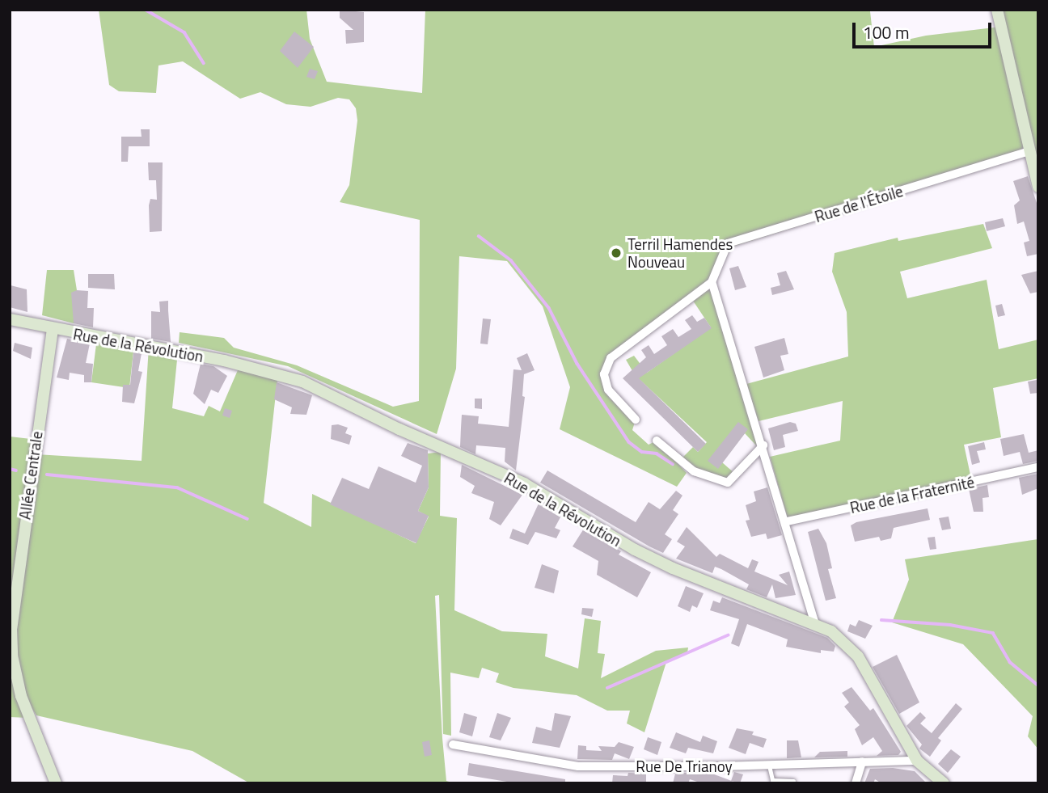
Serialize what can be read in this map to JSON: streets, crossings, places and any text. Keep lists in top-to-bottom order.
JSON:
{
  "streets": {
    "street": [
      "Rue de l'Étoile",
      "Rue de la Révolution",
      "Allée Centrale",
      "Rue de la Fraternité",
      "Rue De Trianoy"
    ]
  },
  "crossings": [
    ["Rue de la Révolution", "Allée Centrale"],
    ["Rue de la Révolution", "Rue De Trianoy"]
  ],
  "places": ["Terril Hamendes Nouveau"],
  "scale_bar": "100 m"
}
